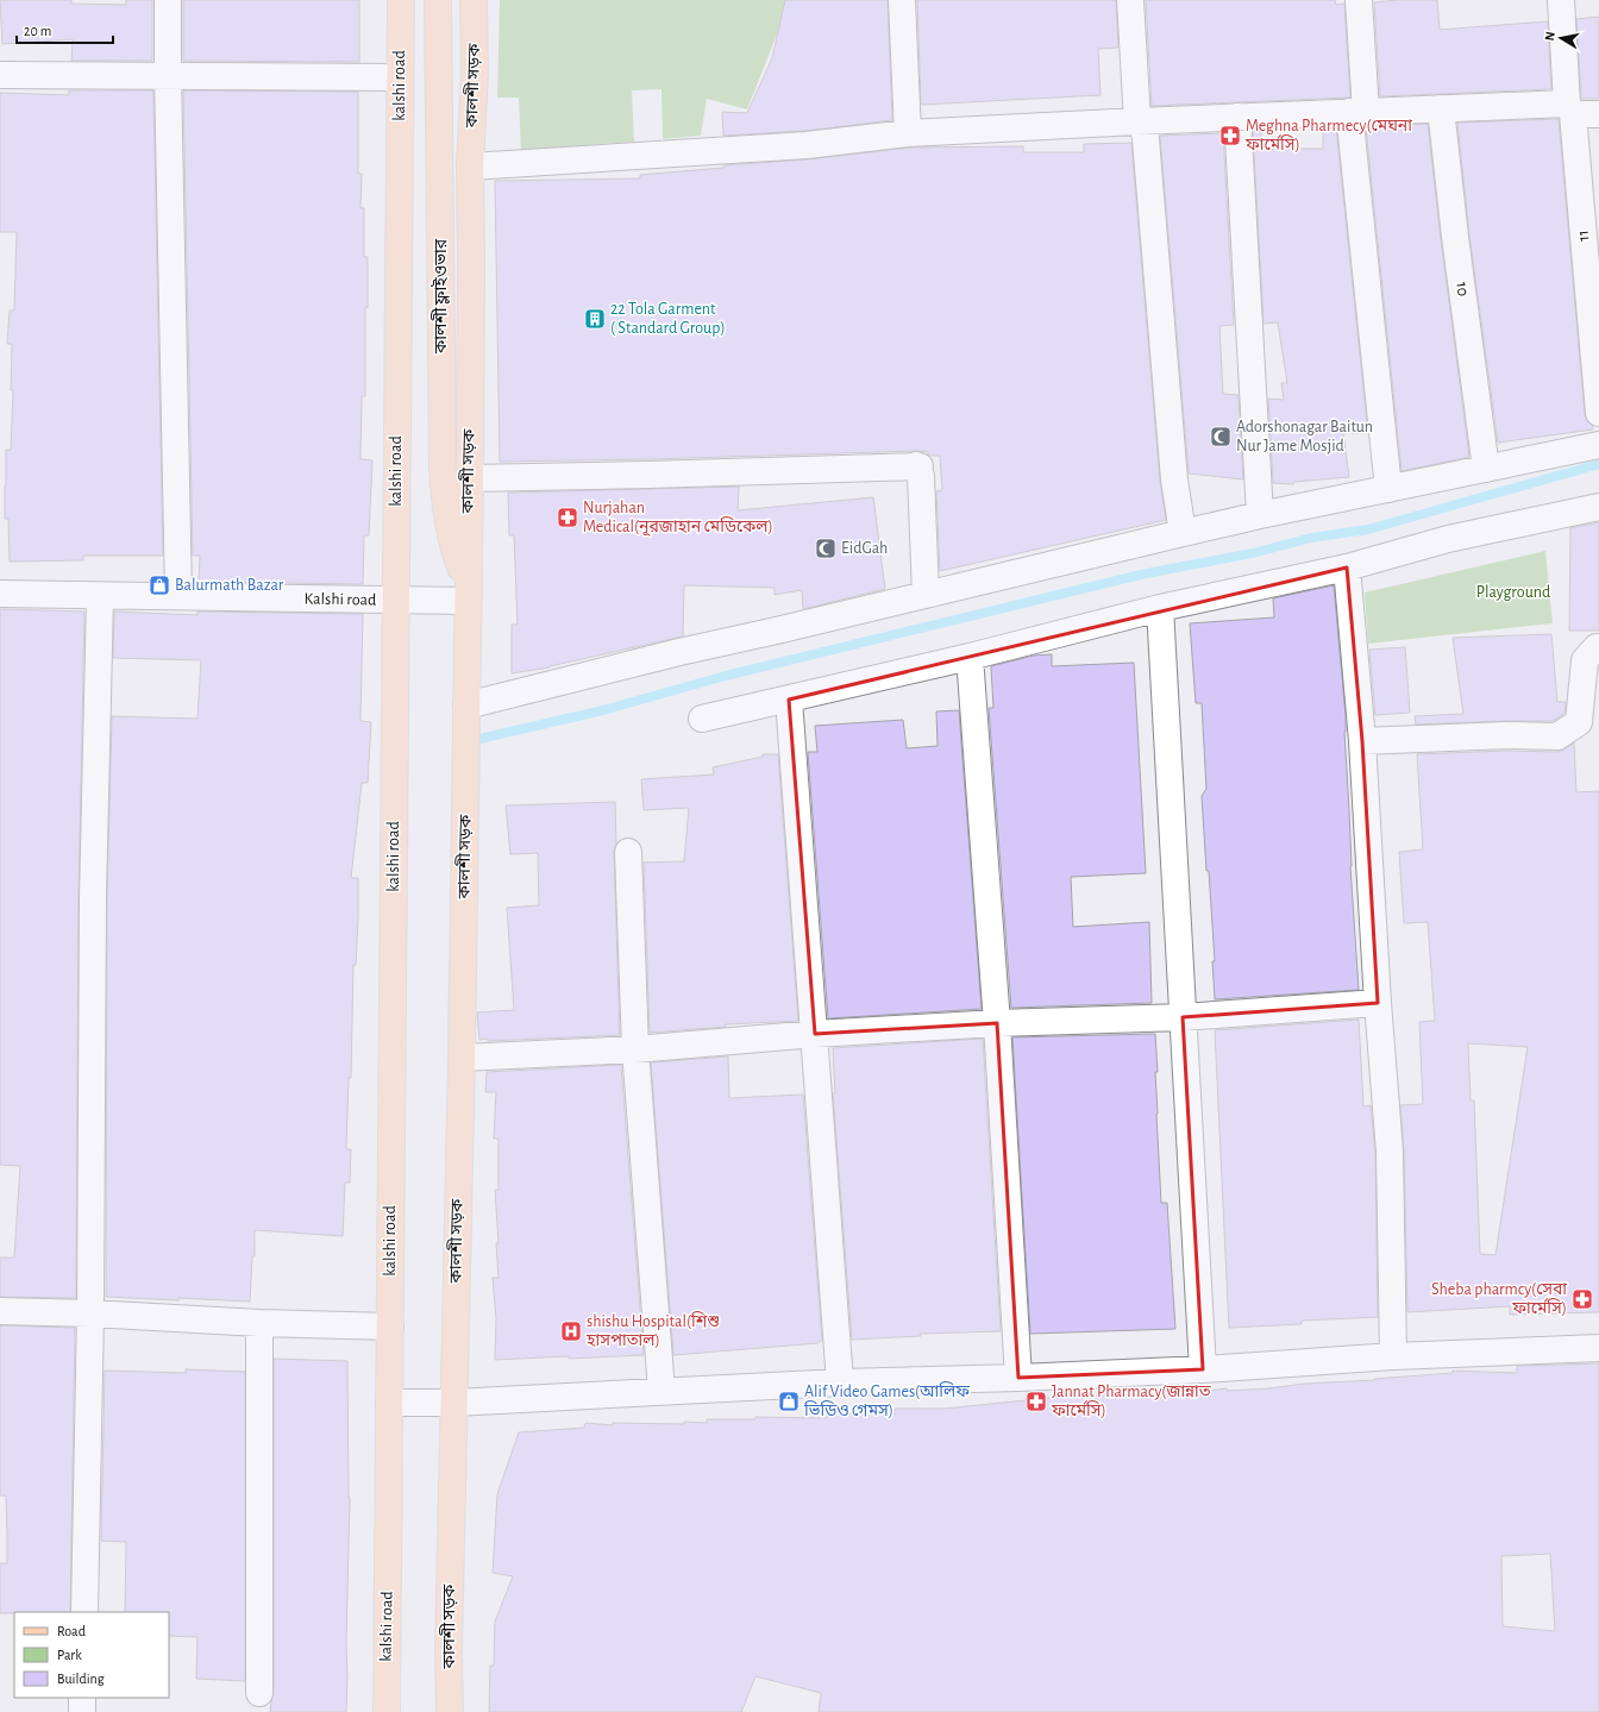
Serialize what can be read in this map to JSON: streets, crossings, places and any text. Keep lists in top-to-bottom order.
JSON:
{
  "streets": {
    "main road": ["kalshi road", "কালশী সড়ক", "কালশী ফ্লাইওভার"],
    "street": ["11", "10", "Kalshi road"]
  },
  "crossings": [
    ["kalshi road", "Kalshi road"],
    ["কালশী সড়ক", "কালশী ফ্লাইওভার"],
    ["কালশী সড়ক", "Kalshi road"],
    ["কালশী ফ্লাইওভার", "Kalshi road"]
  ],
  "parks": ["Playground"],
  "places": {
    "pharmacy": [
      "Meghna Pharmecy(মেঘনা ফার্মেসি)",
      "Nurjahan Medical(নূরজাহান মেডিকেল)",
      "Sheba pharmcy(সেবা ফার্মেসি)",
      "Jannat Pharmacy(জান্নাত ফার্মেসি)"
    ],
    "building": ["22 Tola Garment ( Standard Group)"],
    "mosque": ["Adorshonagar Baitun Nur Jame Mosjid", "EidGah"],
    "shop": ["Balurmath Bazar", "Alif Video Games(আলিফ ভিডিও গেমস)"],
    "hospital": ["shishu Hospital(শিশু হাসপাতাল)"]
  },
  "legend": ["Road", "Park", "Building"],
  "scale_bar": "20 m",
  "north": "left"
}
